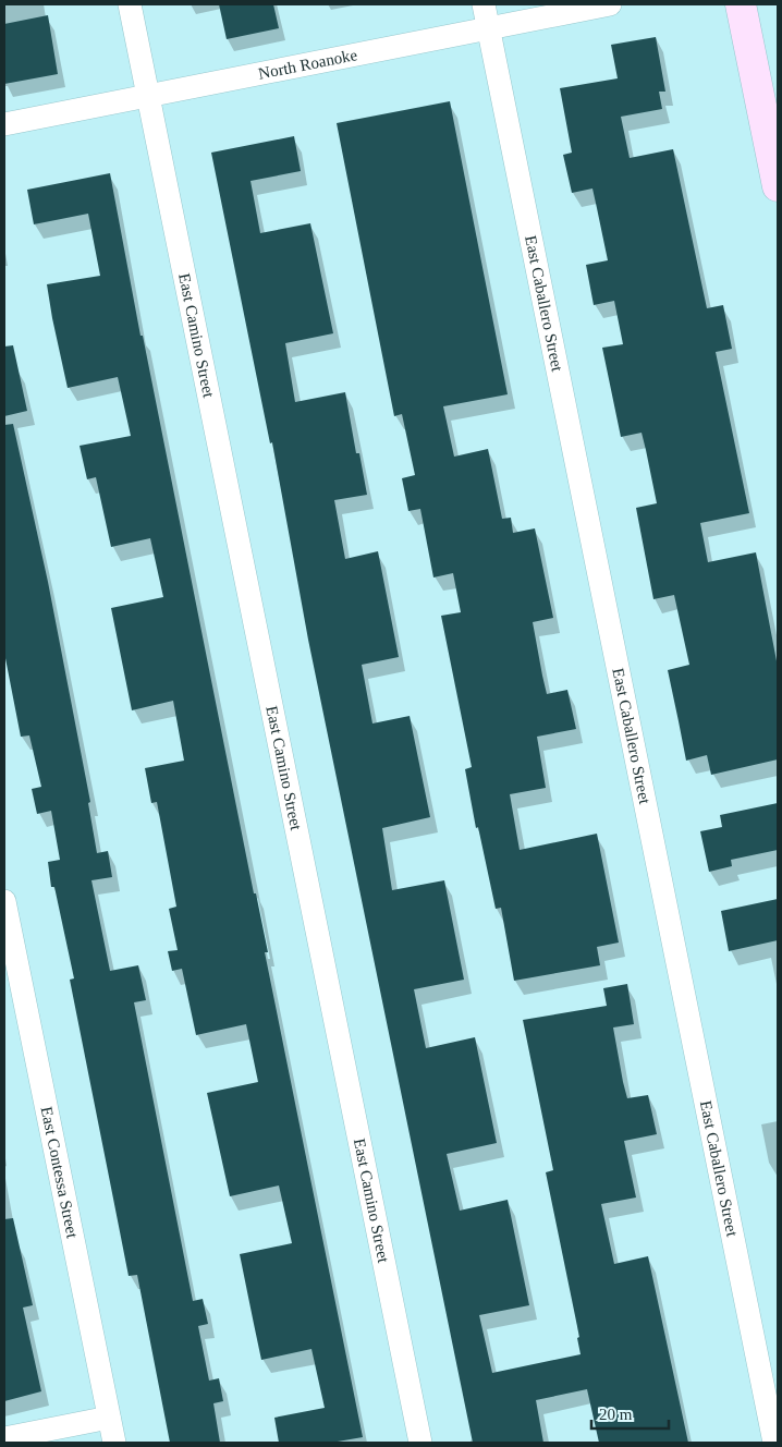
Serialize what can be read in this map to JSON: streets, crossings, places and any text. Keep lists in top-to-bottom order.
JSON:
{
  "streets": {
    "street": [
      "North Roanoke",
      "East Caballero Street",
      "East Camino Street",
      "East Contessa Street"
    ]
  },
  "crossings": [
    ["North Roanoke", "East Caballero Street"],
    ["North Roanoke", "East Camino Street"]
  ],
  "scale_bar": "20 m"
}
